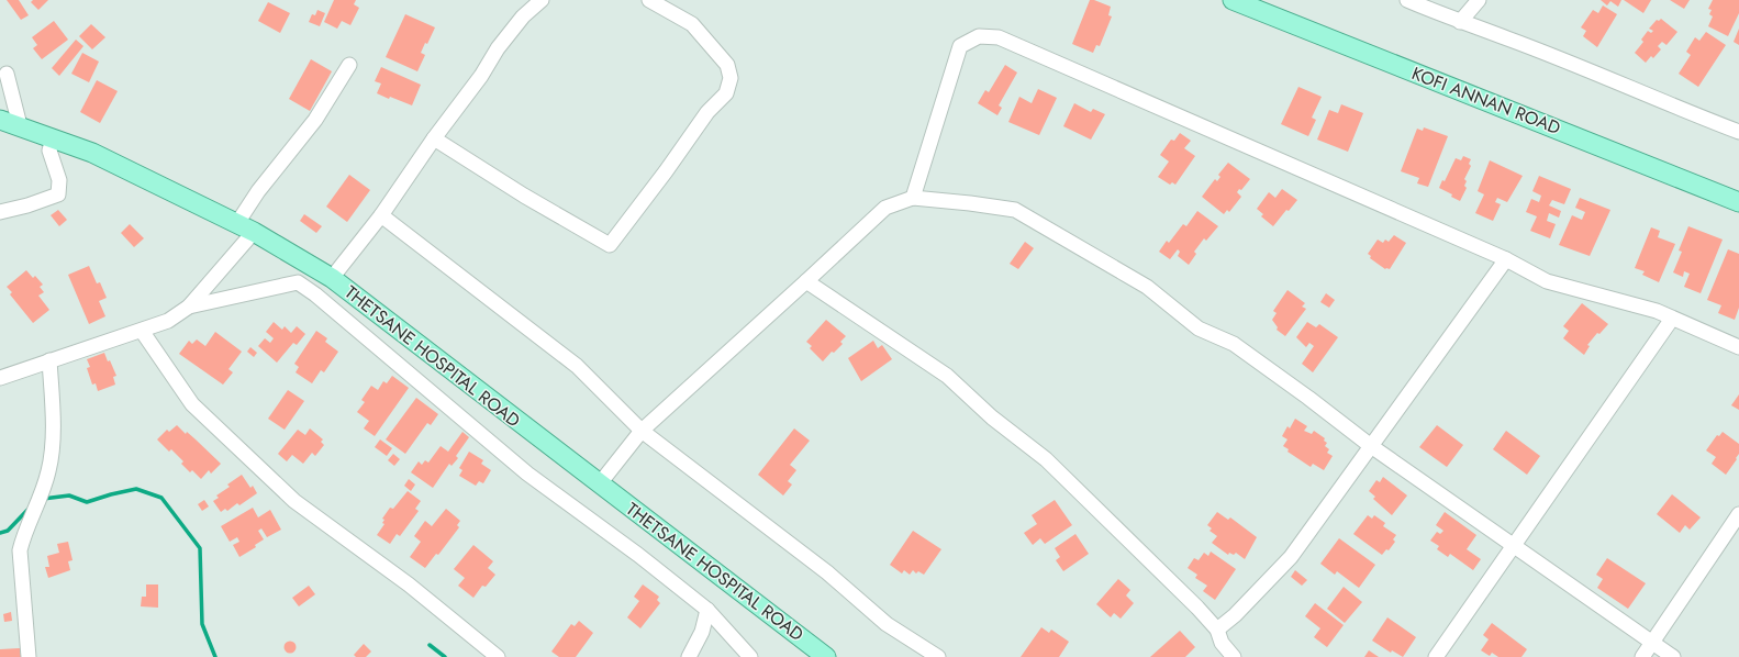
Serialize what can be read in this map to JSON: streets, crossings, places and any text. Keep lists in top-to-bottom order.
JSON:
{
  "streets": {
    "main road": ["KOFI ANNAN ROAD", "THETSANE HOSPITAL ROAD"]
  }
}
